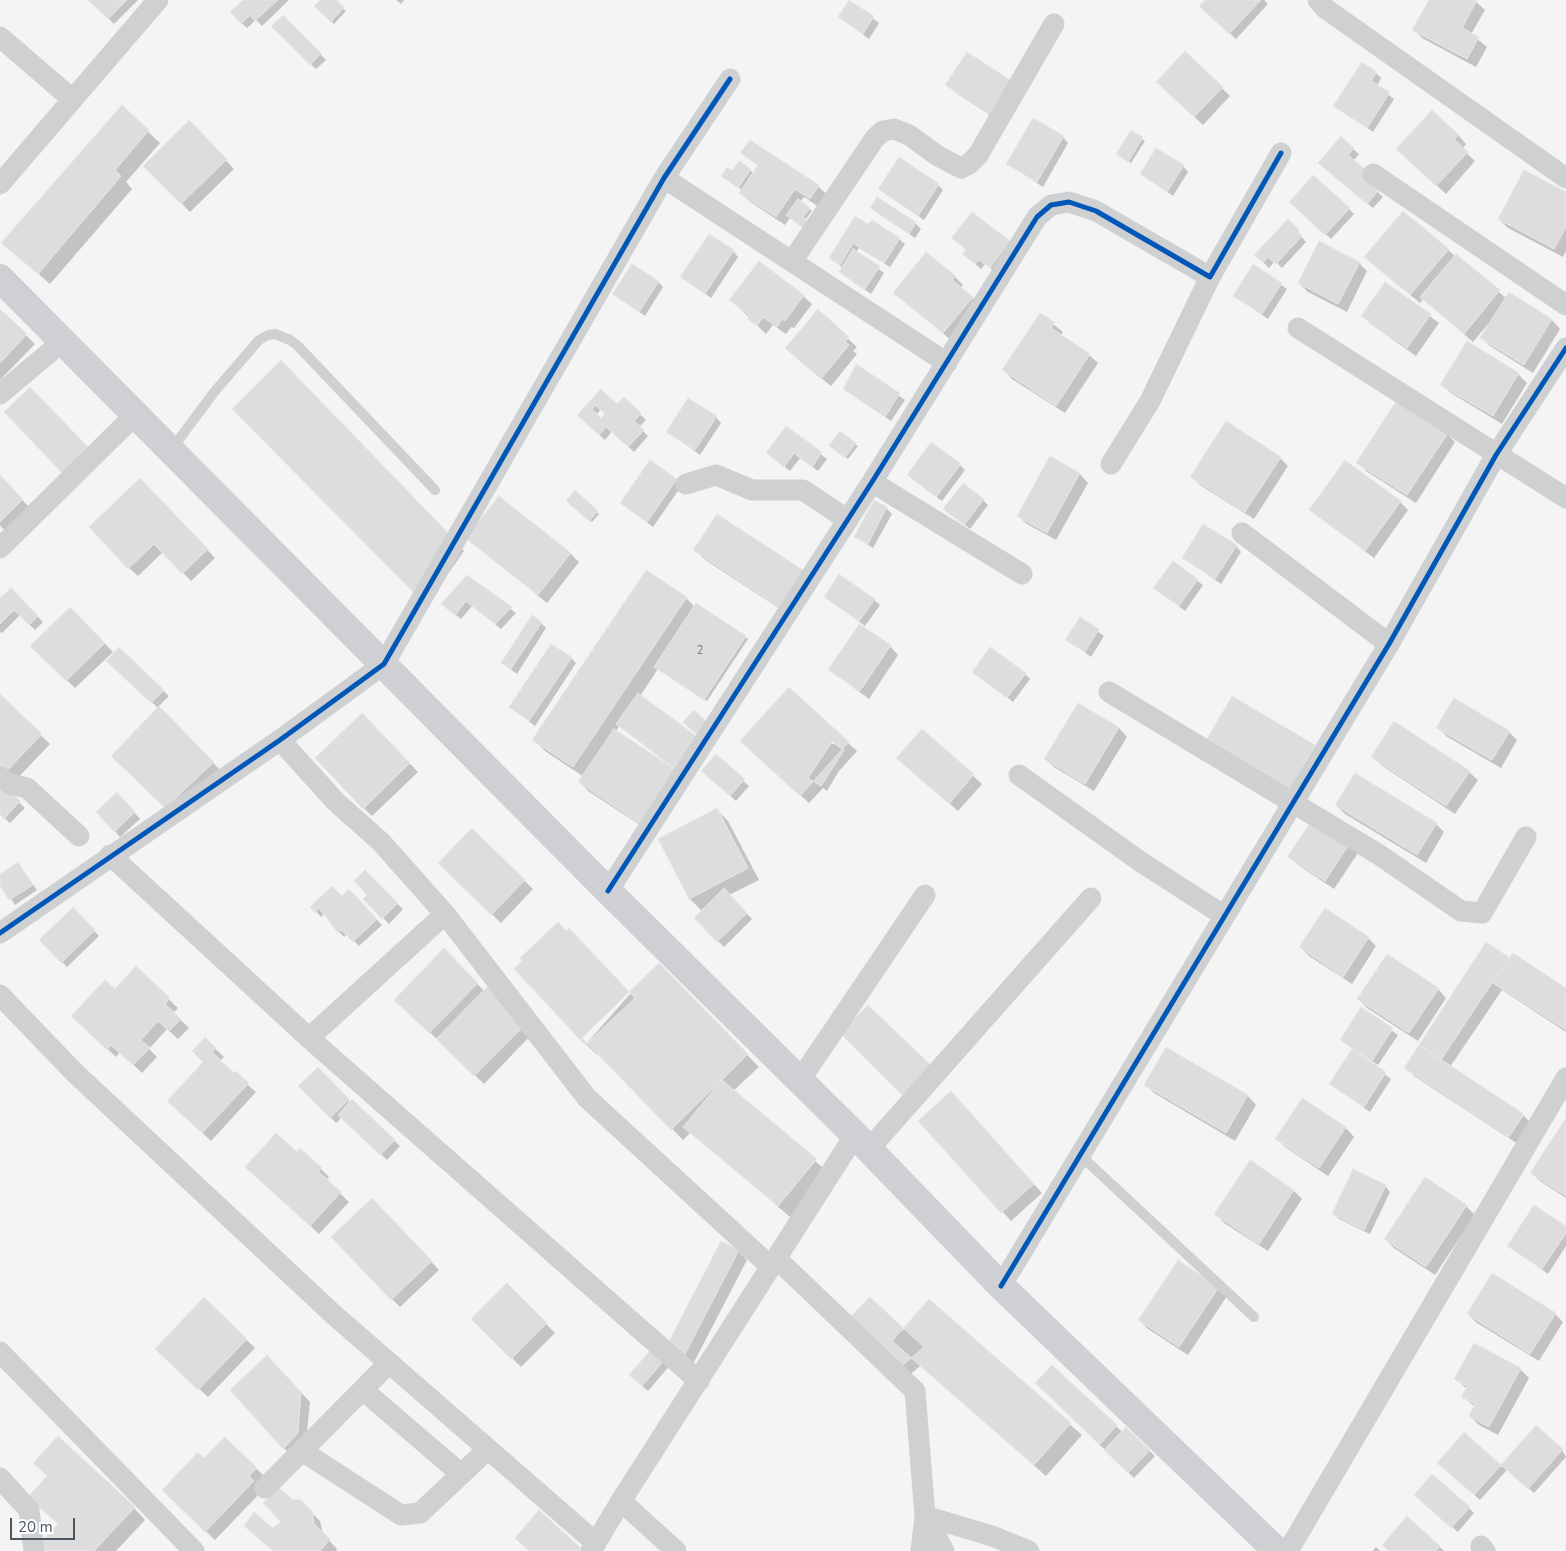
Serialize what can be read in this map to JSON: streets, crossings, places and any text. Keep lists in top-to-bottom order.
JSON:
{
  "house_numbers": ["2"],
  "scale_bar": "20 m"
}
